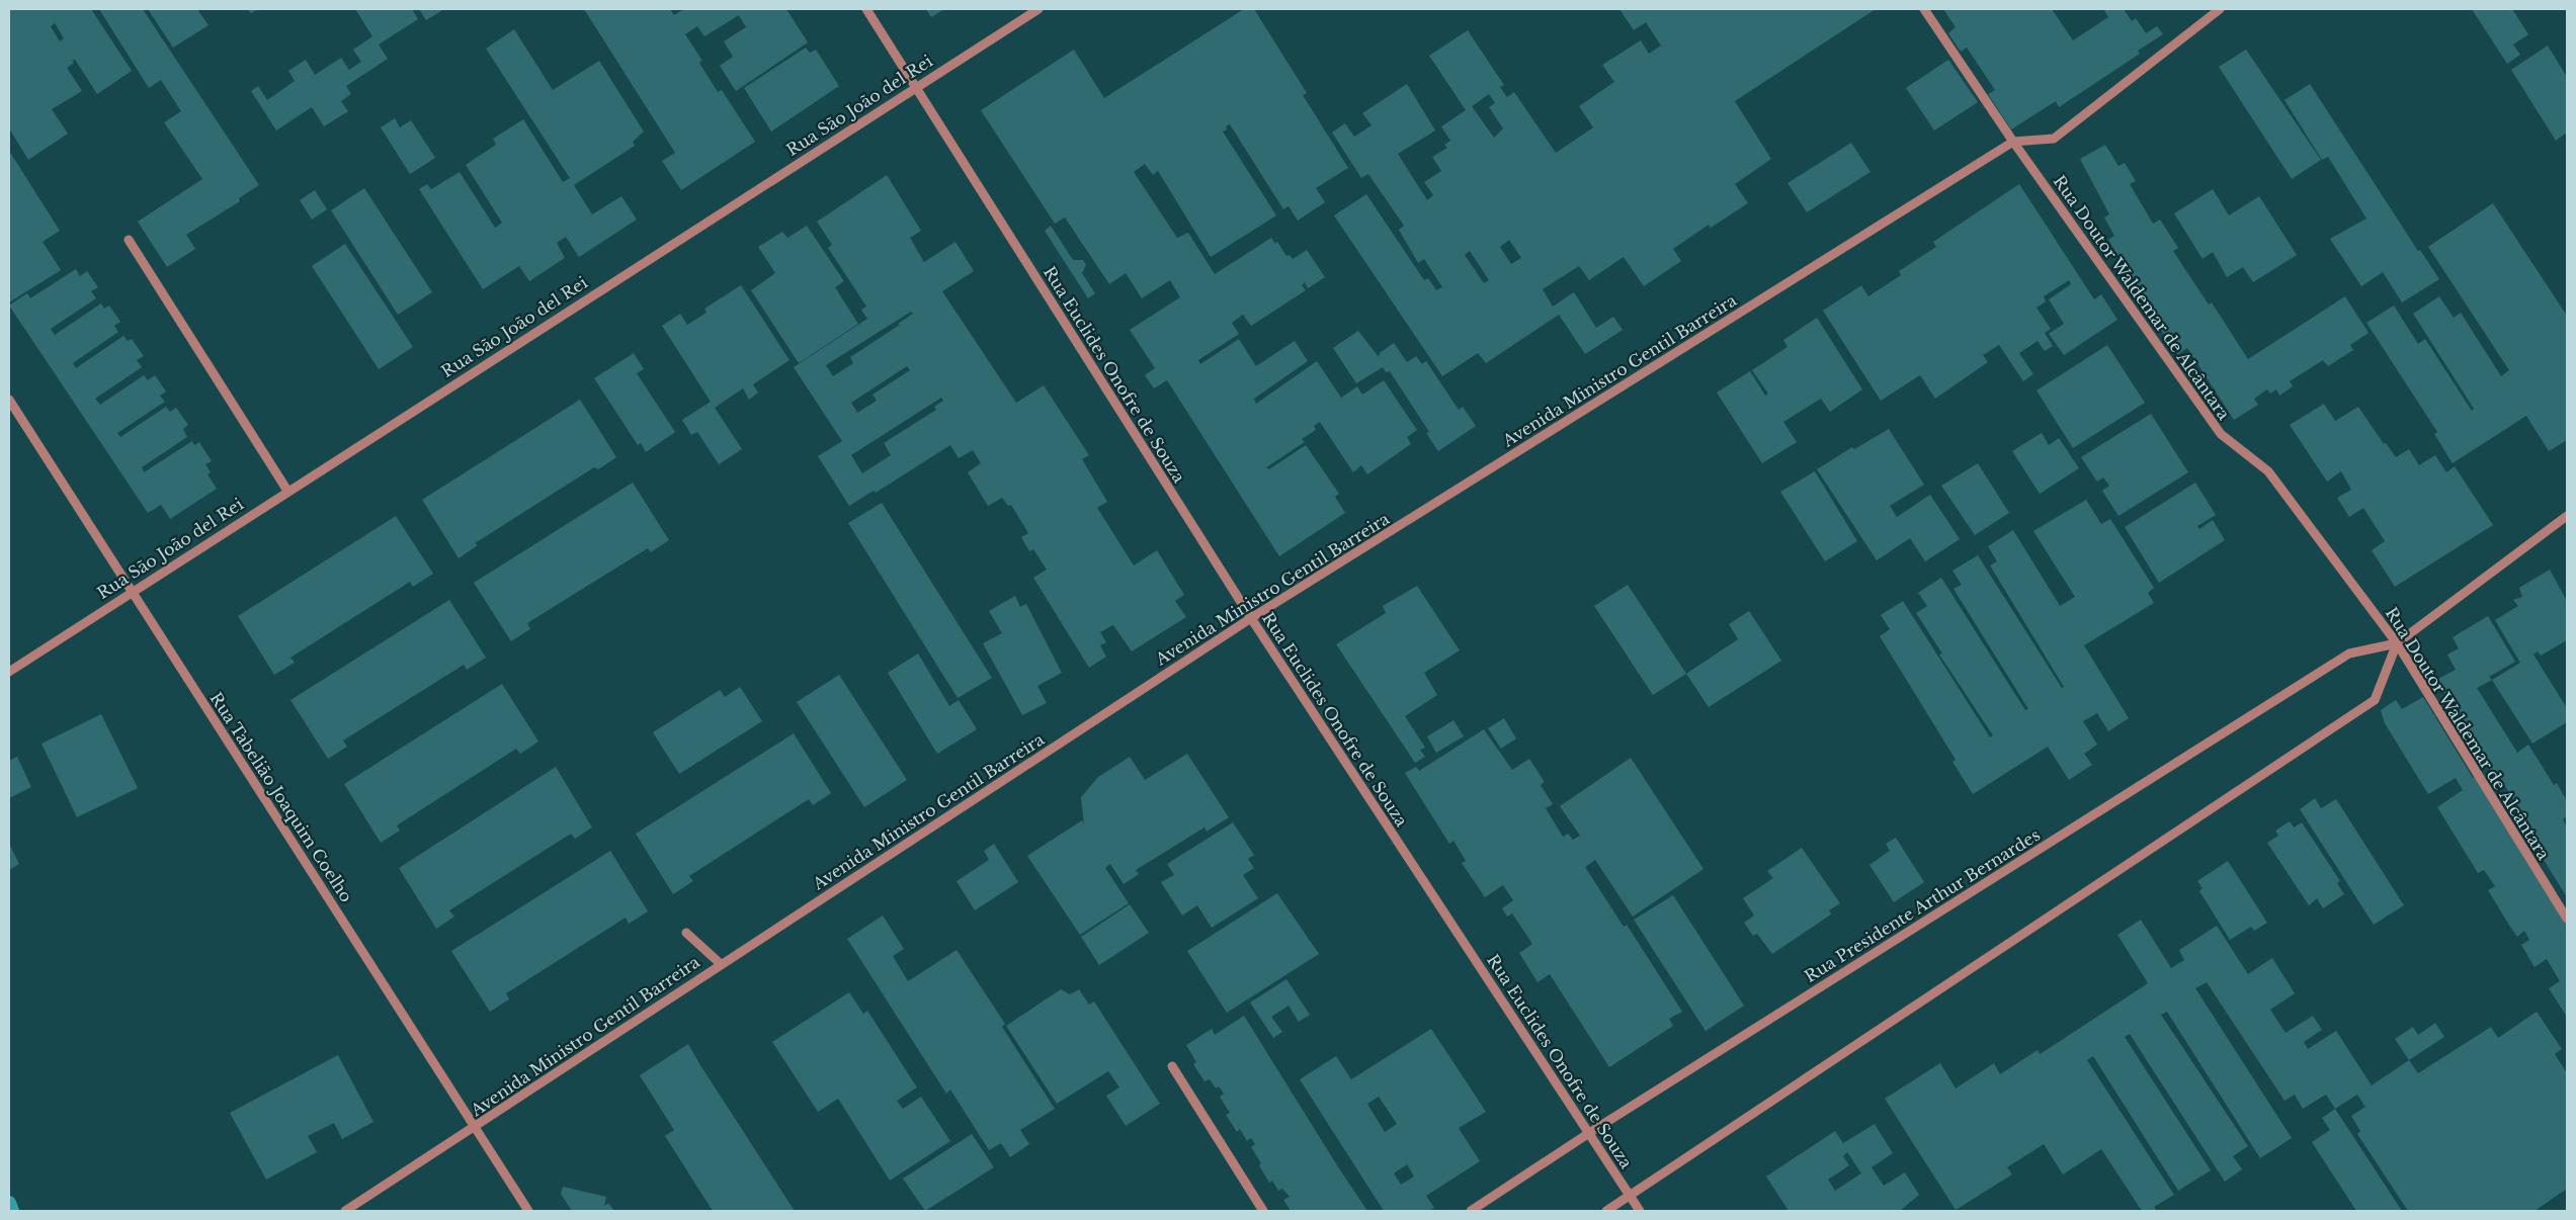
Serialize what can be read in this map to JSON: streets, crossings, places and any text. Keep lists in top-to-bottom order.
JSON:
{
  "streets": {
    "street": [
      "Rua São João del Rei",
      "Rua Doutor Waldemar de Alcântara",
      "Avenida Ministro Gentil Barreira",
      "Rua Euclides Onofre de Souza",
      "Rua Tabelião Joaquim Coelho",
      "Rua Presidente Arthur Bernardes"
    ]
  },
  "crossings": [
    ["Rua São João del Rei", "Rua Euclides Onofre de Souza"],
    ["Rua São João del Rei", "Rua Tabelião Joaquim Coelho"],
    ["Rua Doutor Waldemar de Alcântara", "Avenida Ministro Gentil Barreira"],
    ["Rua Doutor Waldemar de Alcântara", "Rua Presidente Arthur Bernardes"],
    ["Avenida Ministro Gentil Barreira", "Rua Euclides Onofre de Souza"],
    ["Avenida Ministro Gentil Barreira", "Rua Tabelião Joaquim Coelho"],
    ["Rua Euclides Onofre de Souza", "Rua Presidente Arthur Bernardes"]
  ]
}
